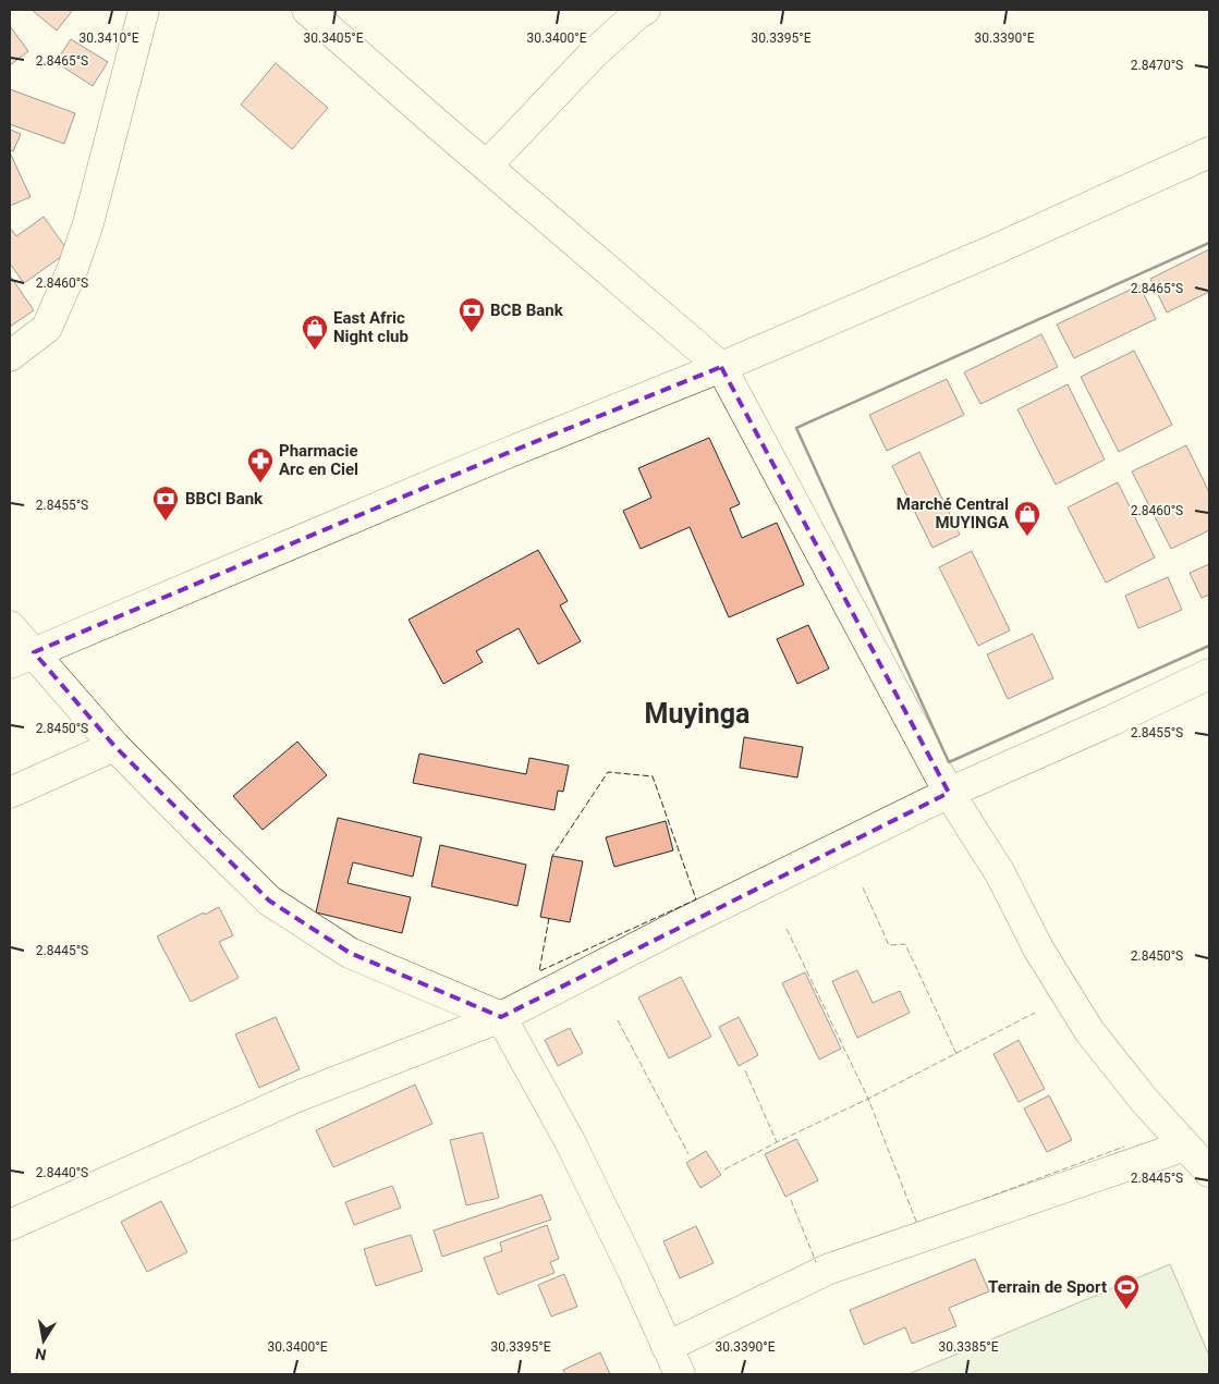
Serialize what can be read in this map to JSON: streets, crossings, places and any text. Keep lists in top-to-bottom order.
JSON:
{
  "districts": ["Muyinga"],
  "places": {
    "bank": ["BCB Bank", "BBCI Bank"],
    "shop": ["East Afric Night club", "Marché Central MUYINGA"],
    "pharmacy": ["Pharmacie Arc en Ciel"],
    "sports": ["Terrain de Sport"]
  },
  "north": "bottom",
  "coordinates": [
    "30.3410°E",
    "30.3405°E",
    "30.3400°E",
    "30.3395°E",
    "30.3390°E",
    "2.8465°S",
    "2.8470°S",
    "2.8460°S",
    "2.8455°S",
    "2.8450°S",
    "2.8445°S",
    "2.8440°S",
    "30.3385°E"
  ]
}
